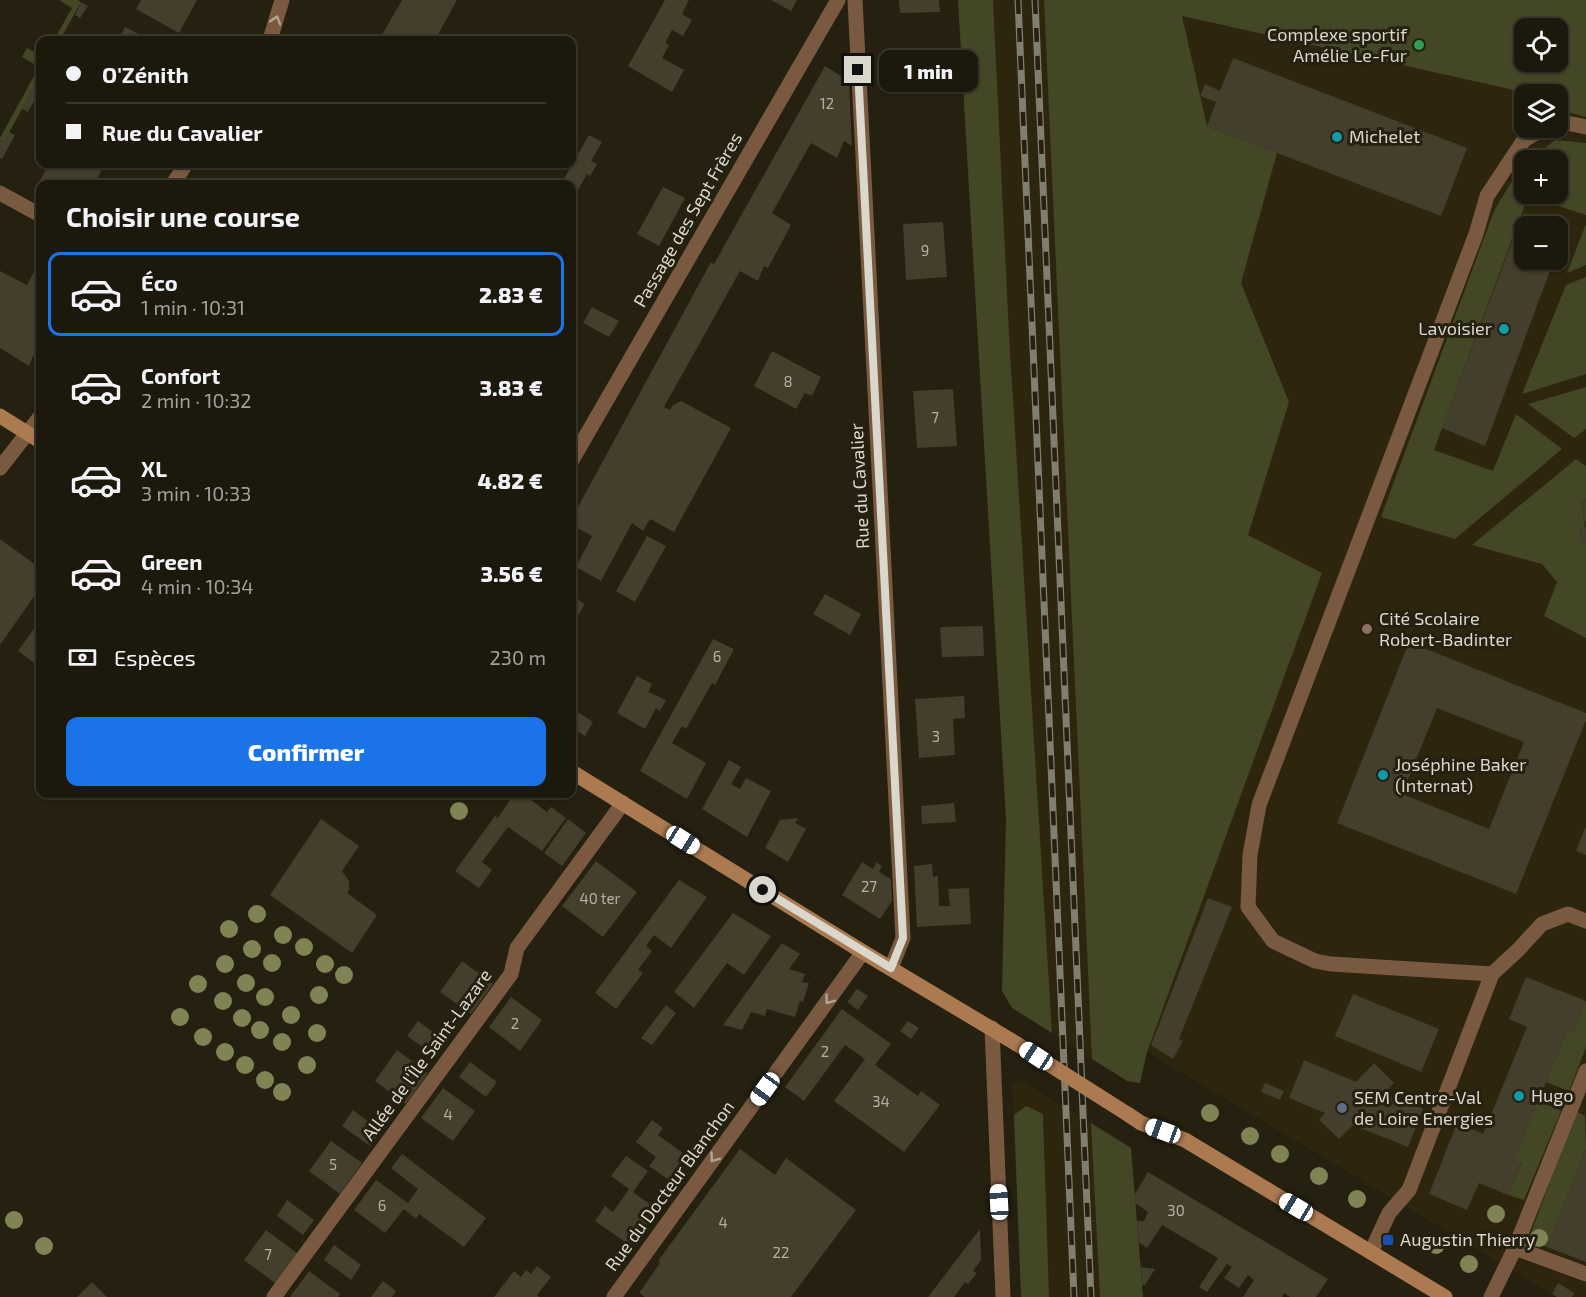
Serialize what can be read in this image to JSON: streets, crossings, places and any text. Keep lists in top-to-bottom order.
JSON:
{
  "streets": {
    "street": [
      "Passage des Sept Frères",
      "Rue du Cavalier",
      "Allée de l'Île Saint-Lazare",
      "Rue du Docteur Blanchon"
    ]
  },
  "one_way": ["Rue du Docteur Blanchon"],
  "places": {
    "other": [
      "Complexe sportif Amélie Le-Fur",
      "Michelet",
      "Lavoisier",
      "Cité Scolaire Robert-Badinter",
      "Joséphine Baker (Internat)",
      "Hugo",
      "SEM Centre-Val de Loire Energies"
    ],
    "transit": ["Augustin Thierry"]
  },
  "house_numbers": [
    "12",
    "9",
    "8",
    "7",
    "6",
    "3",
    "27",
    "40 ter",
    "2",
    "2",
    "34",
    "4",
    "5",
    "6",
    "30",
    "4",
    "22",
    "7"
  ],
  "page": {
    "map_buttons": ["+", "−"],
    "banner": ["O'Zénith", "Rue du Cavalier"],
    "bubble": "1 min",
    "heading": "Choisir une course",
    "list": [
      {
        "name": "Éco",
        "note": "1 min · 10:31",
        "value": "2.83 €"
      },
      {
        "name": "Confort",
        "note": "2 min · 10:32",
        "value": "3.83 €"
      },
      {
        "name": "XL",
        "note": "3 min · 10:33",
        "value": "4.82 €"
      },
      {
        "name": "Green",
        "note": "4 min · 10:34",
        "value": "3.56 €"
      }
    ],
    "pay": ["Espèces", "230 m"],
    "buttons": "Confirmer"
  }
}
